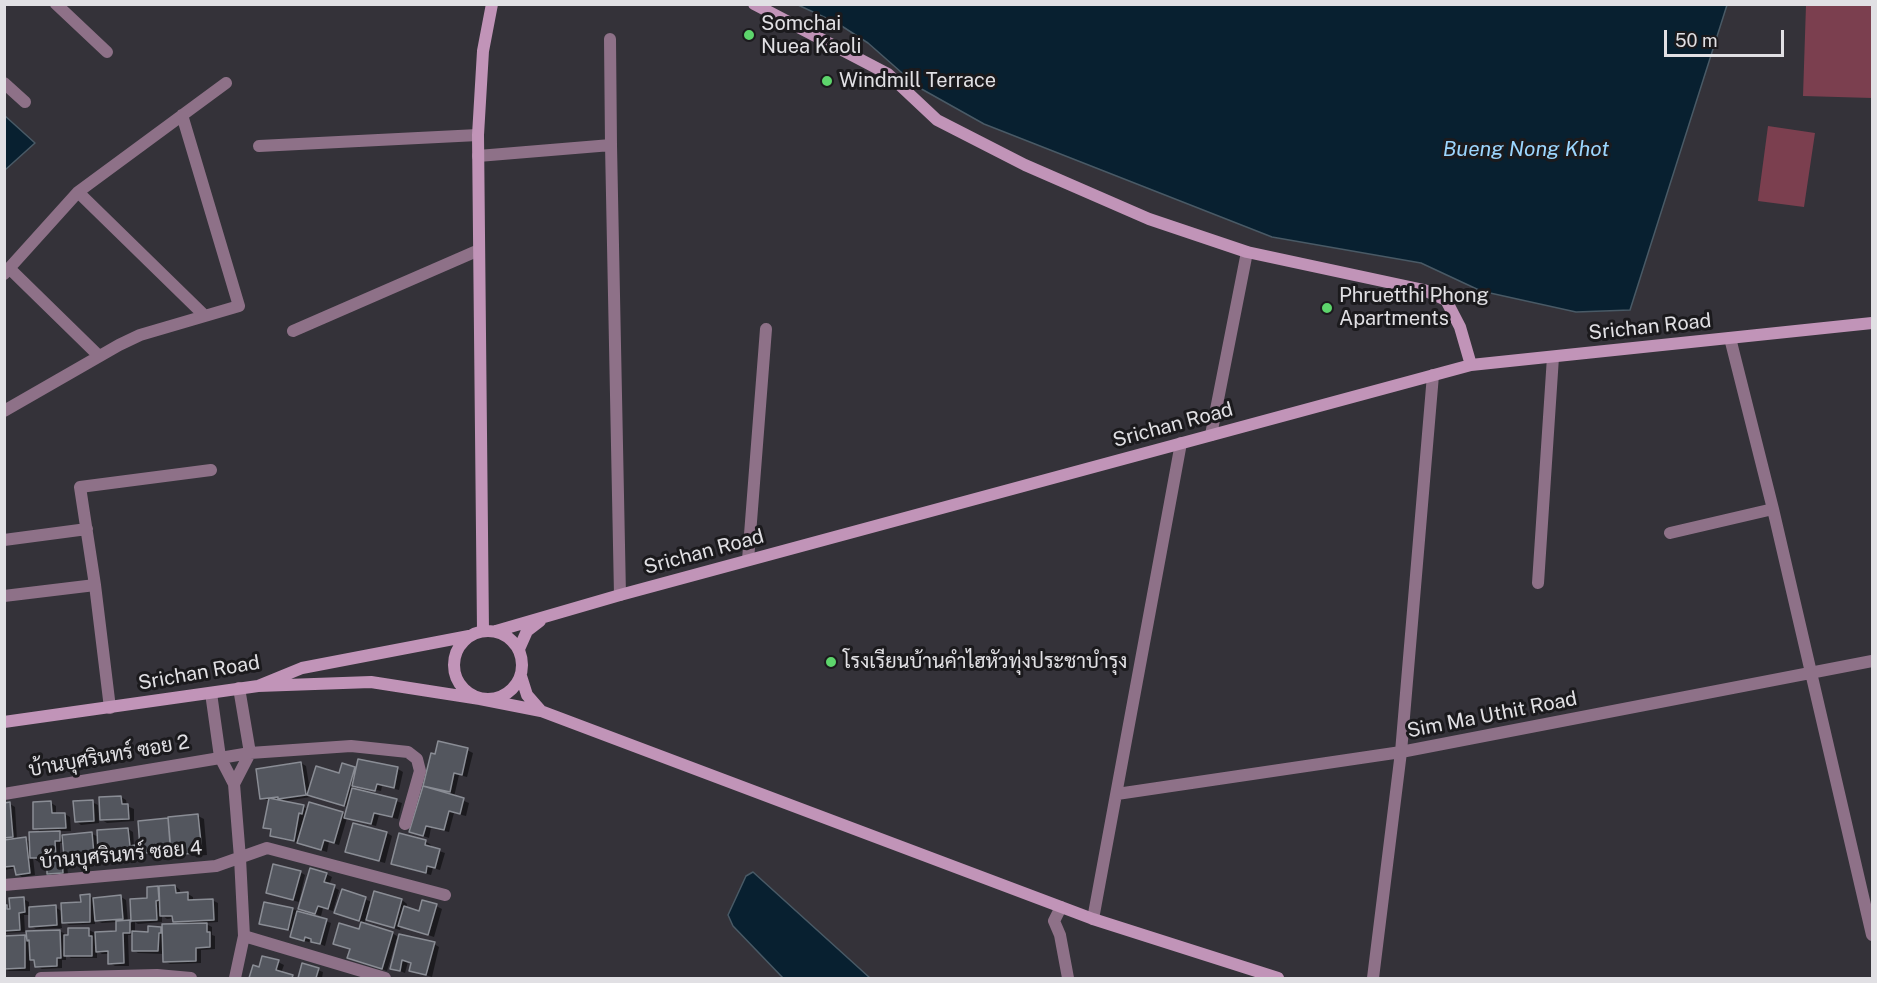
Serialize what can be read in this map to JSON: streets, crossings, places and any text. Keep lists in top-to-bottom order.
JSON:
{
  "streets": {
    "main road": ["Srichan Road"],
    "street": ["Sim Ma Uthit Road", "บ้านบุศรินทร์ ซอย 2", "บ้านบุศรินทร์ ซอย 4"]
  },
  "water": ["Bueng Nong Khot"],
  "places": [
    "Somchai Nuea Kaoli",
    "Windmill Terrace",
    "Phruetthi Phong Apartments",
    "โรงเรียนบ้านคำไฮหัวทุ่งประชาบำรุง"
  ],
  "scale_bar": "50 m"
}
